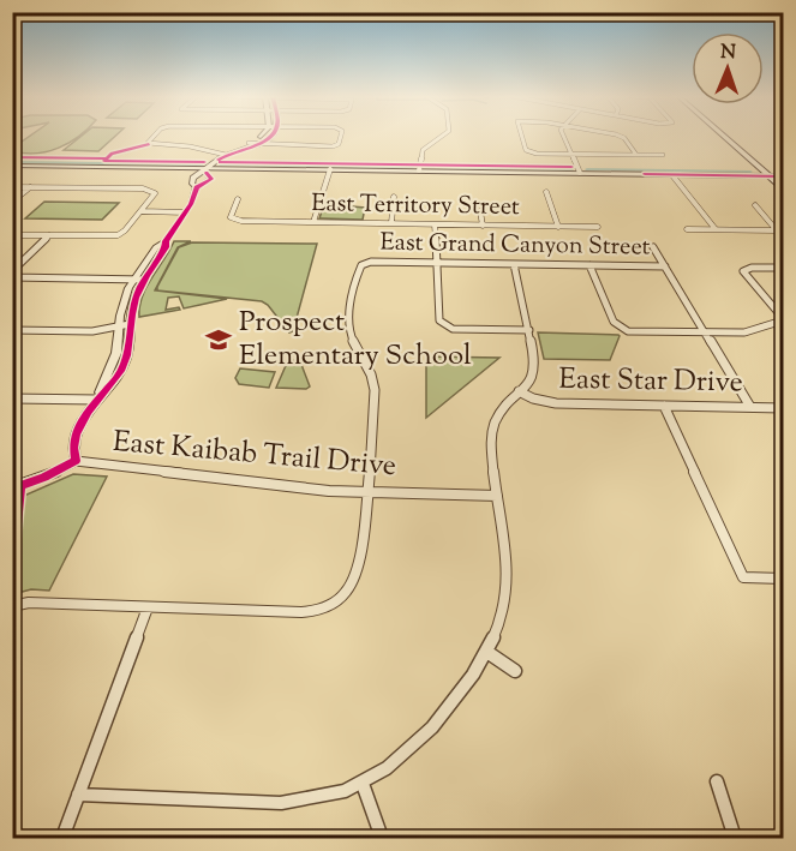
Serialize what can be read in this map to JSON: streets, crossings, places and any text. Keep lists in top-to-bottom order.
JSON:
{
  "streets": {
    "street": [
      "East Territory Street",
      "East Grand Canyon Street",
      "East Star Drive",
      "East Kaibab Trail Drive"
    ]
  },
  "crossings": [
    ["East Grand Canyon Street", "East Kaibab Trail Drive"]
  ],
  "places": {
    "school or university": ["Prospect Elementary School"]
  },
  "north": "top"
}
